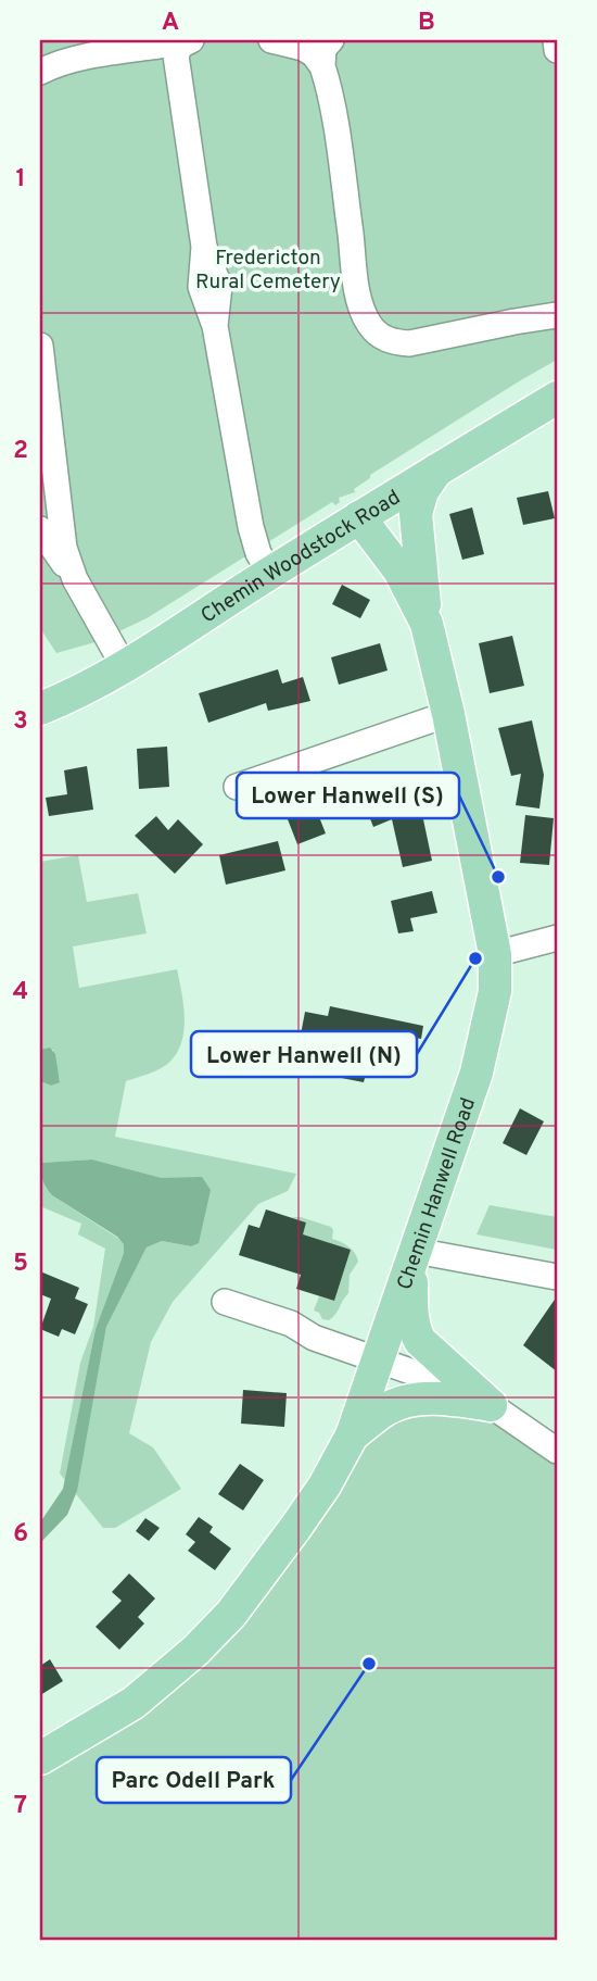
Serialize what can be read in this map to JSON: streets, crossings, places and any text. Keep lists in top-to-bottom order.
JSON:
{
  "streets": {
    "main road": ["Chemin Woodstock Road", "Chemin Hanwell Road"]
  },
  "crossings": [
    ["Chemin Woodstock Road", "Chemin Hanwell Road"]
  ],
  "parks": ["Fredericton Rural Cemetery"],
  "places": ["Lower Hanwell (S)", "Lower Hanwell (N)", "Parc Odell Park"],
  "grid": {
    "columns": ["A", "B"],
    "rows": [
      "1",
      "2",
      "3",
      "4",
      "5",
      "6",
      "7"
    ]
  }
}
